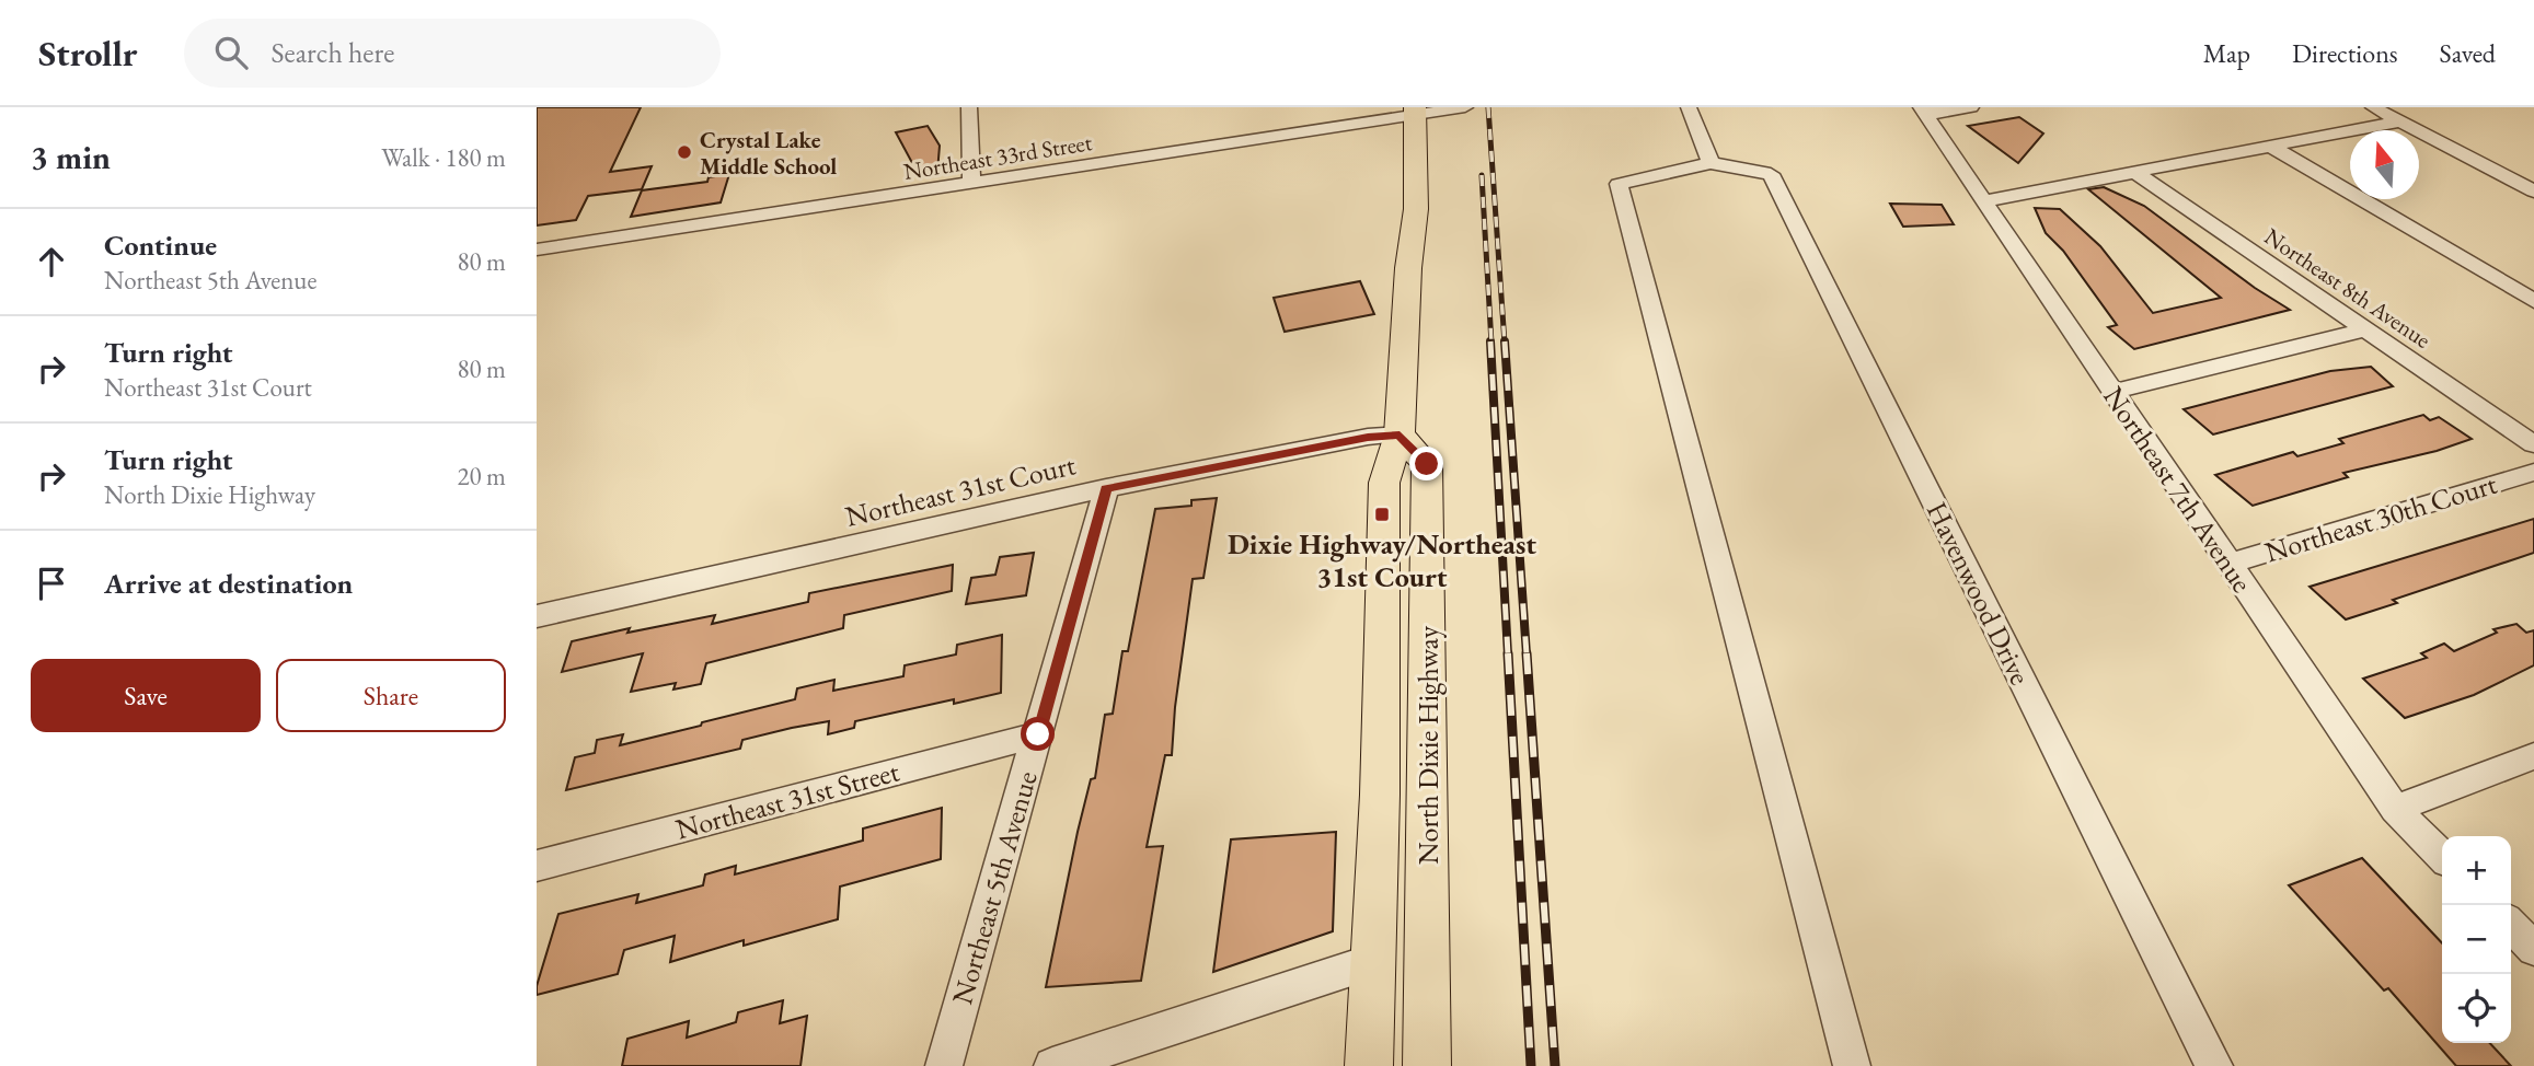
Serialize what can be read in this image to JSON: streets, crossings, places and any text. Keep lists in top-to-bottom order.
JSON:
{
  "streets": {
    "main road": ["North Dixie Highway"],
    "street": [
      "Northeast 33rd Street",
      "Northeast 8th Avenue",
      "Northeast 7th Avenue",
      "Northeast 31st Court",
      "Northeast 30th Court",
      "Havenwood Drive",
      "Northeast 31st Street",
      "Northeast 5th Avenue"
    ]
  },
  "crossings": [
    ["Northeast 33rd Street", "North Dixie Highway"],
    ["Northeast 7th Avenue", "Northeast 30th Court"],
    ["Northeast 31st Court", "North Dixie Highway"],
    ["Northeast 31st Court", "Northeast 5th Avenue"],
    ["Northeast 31st Street", "Northeast 5th Avenue"]
  ],
  "places": {
    "other": ["Crystal Lake Middle School"],
    "transit": ["Dixie Highway/Northeast 31st Court"]
  },
  "north": "top",
  "page": {
    "header": "Strollr",
    "search": "Search here",
    "nav": ["Map", "Directions", "Saved"],
    "heading": ["3 min", "Walk · 180 m"],
    "list": [
      ["Continue", "Northeast 5th Avenue", "80 m"],
      ["Turn right", "Northeast 31st Court", "80 m"],
      ["Turn right", "North Dixie Highway", "20 m"],
      "Arrive at destination"
    ],
    "buttons": ["Save", "Share"],
    "map_buttons": ["+", "−"]
  }
}
